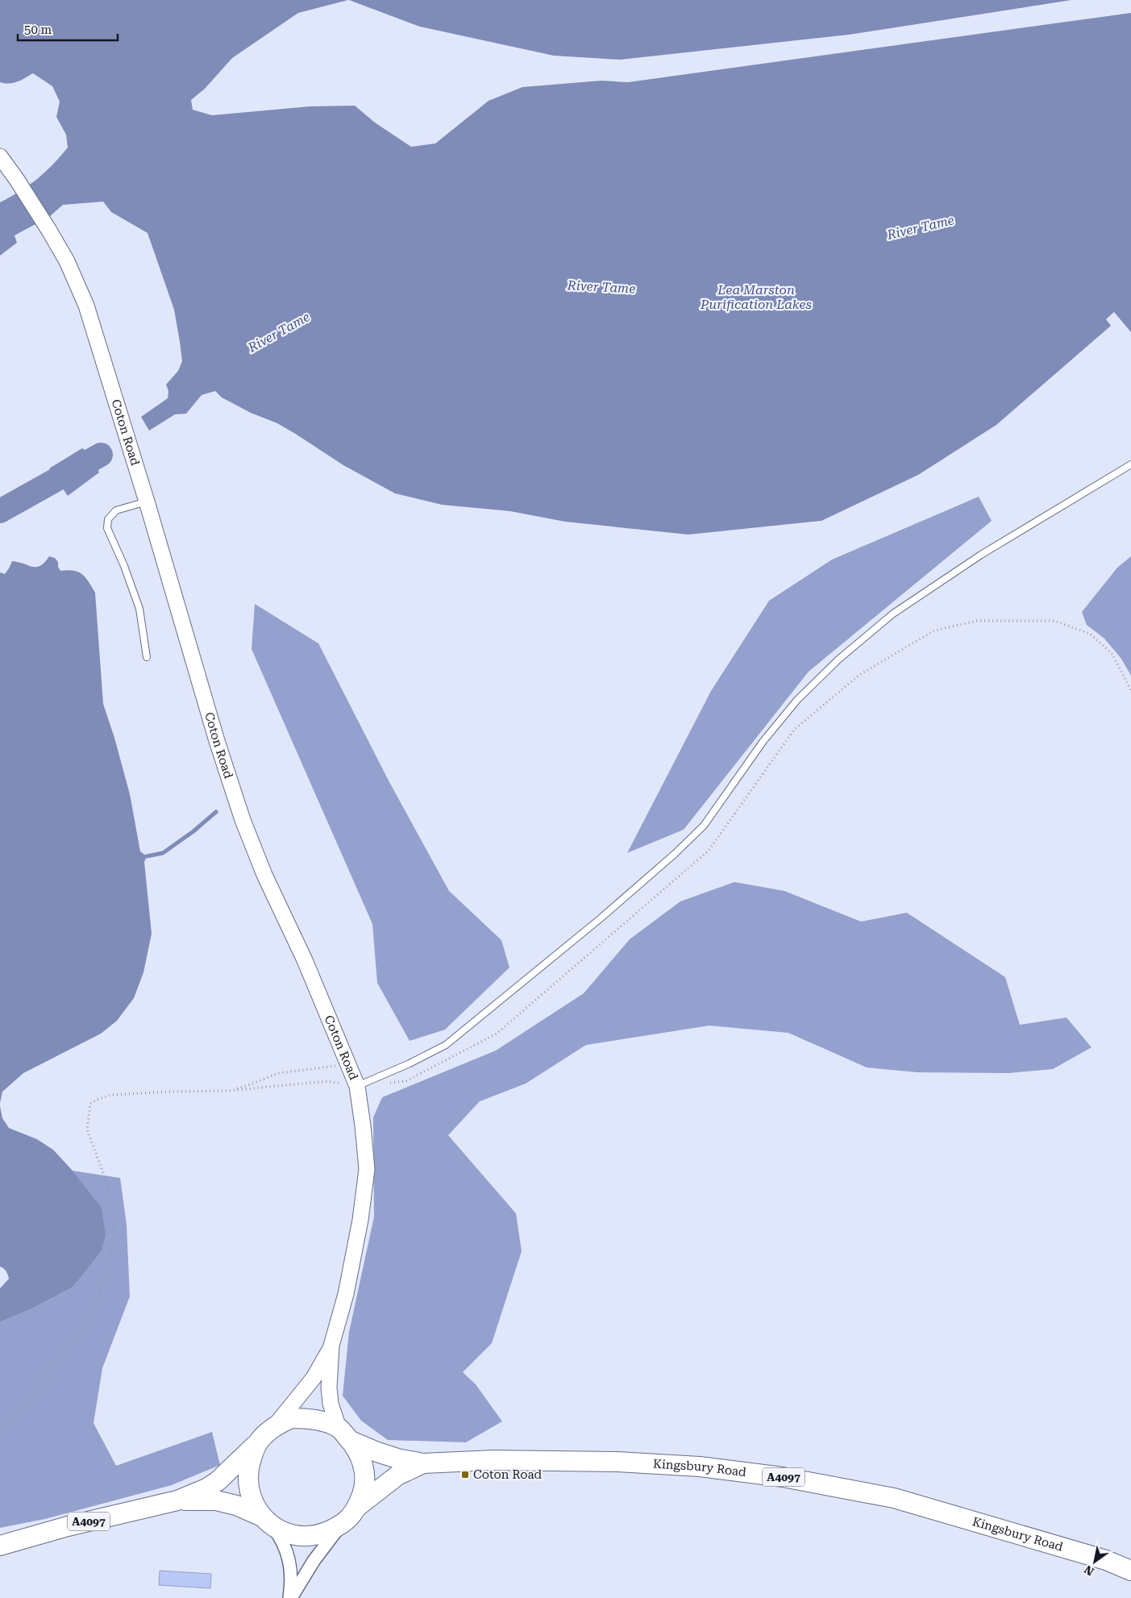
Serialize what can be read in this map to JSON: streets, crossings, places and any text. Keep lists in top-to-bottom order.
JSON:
{
  "streets": {
    "main road": ["Kingsbury Road", "A4097"],
    "street": ["Coton Road"]
  },
  "crossings": [
    ["Coton Road", "A4097"],
    ["Kingsbury Road", "A4097"]
  ],
  "water": ["River Tame", "Lea Marston Purification Lakes"],
  "places": {
    "transit": ["Coton Road"]
  },
  "scale_bar": "50 m",
  "north": "bottom left"
}
